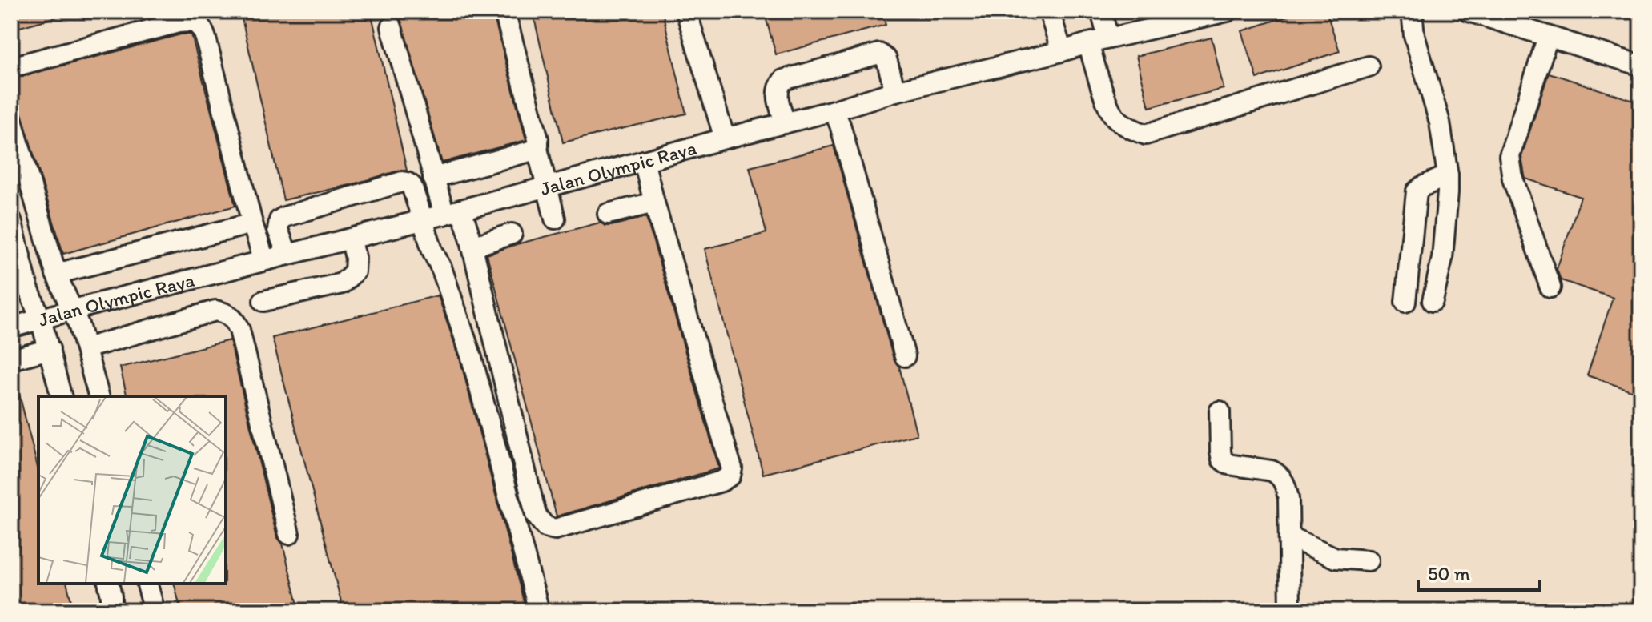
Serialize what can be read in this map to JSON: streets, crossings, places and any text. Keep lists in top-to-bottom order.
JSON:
{
  "streets": {
    "street": ["Jalan Olympic Raya"]
  },
  "scale_bar": "50 m"
}
